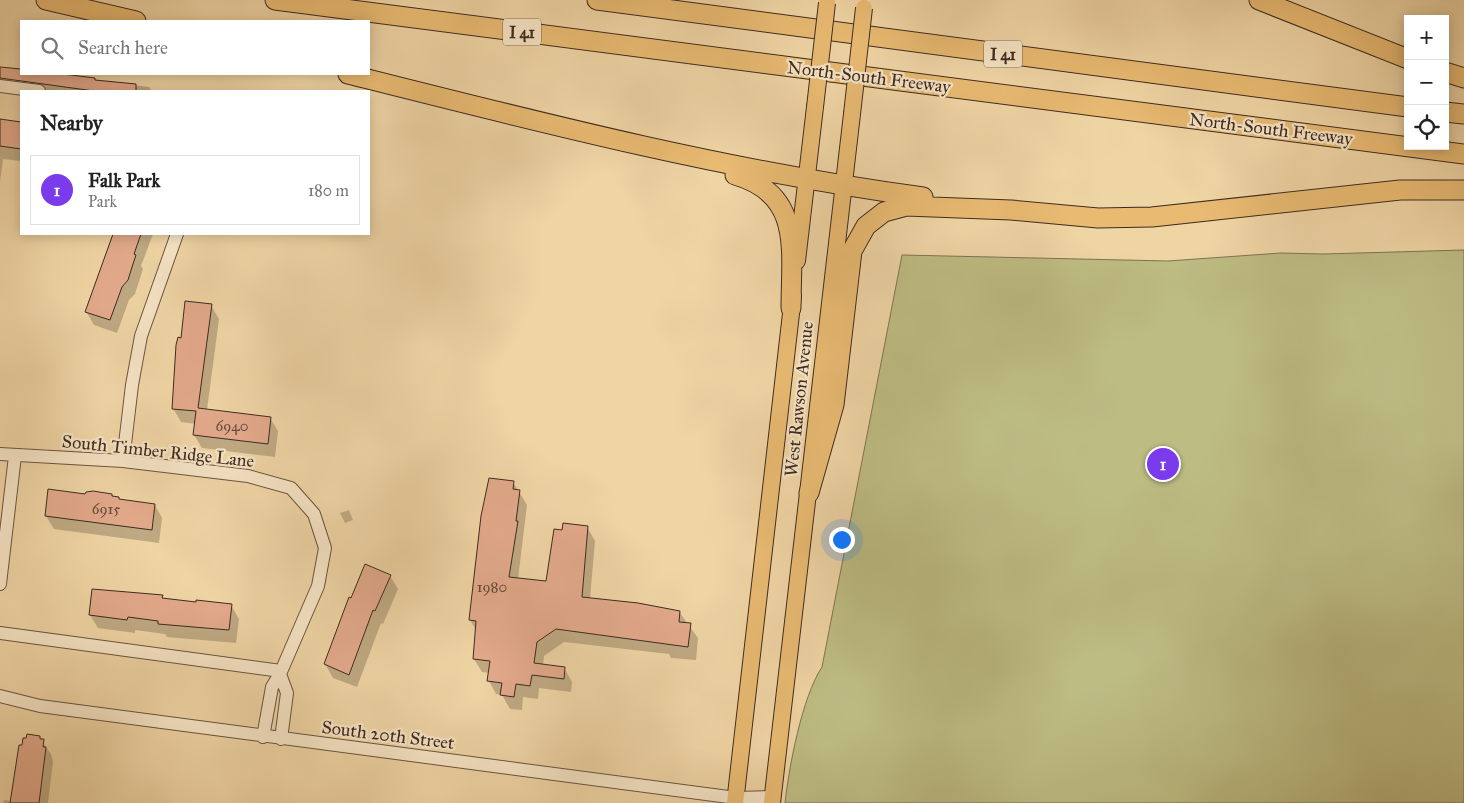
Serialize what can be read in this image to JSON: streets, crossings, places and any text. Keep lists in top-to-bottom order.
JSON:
{
  "streets": {
    "highway": ["I 41", "North-South Freeway"],
    "main road": ["West Rawson Avenue"],
    "street": ["South Timber Ridge Lane", "South 20th Street"]
  },
  "crossings": [
    ["West Rawson Avenue", "South 20th Street"]
  ],
  "house_numbers": ["6940", "6915", "1980"],
  "page": {
    "map_buttons": ["+", "−"],
    "search": "Search here",
    "heading": "Nearby",
    "list": [
      {
        "mark": "1",
        "name": "Falk Park",
        "note": "Park",
        "value": "180 m"
      }
    ],
    "pins": "1"
  }
}
